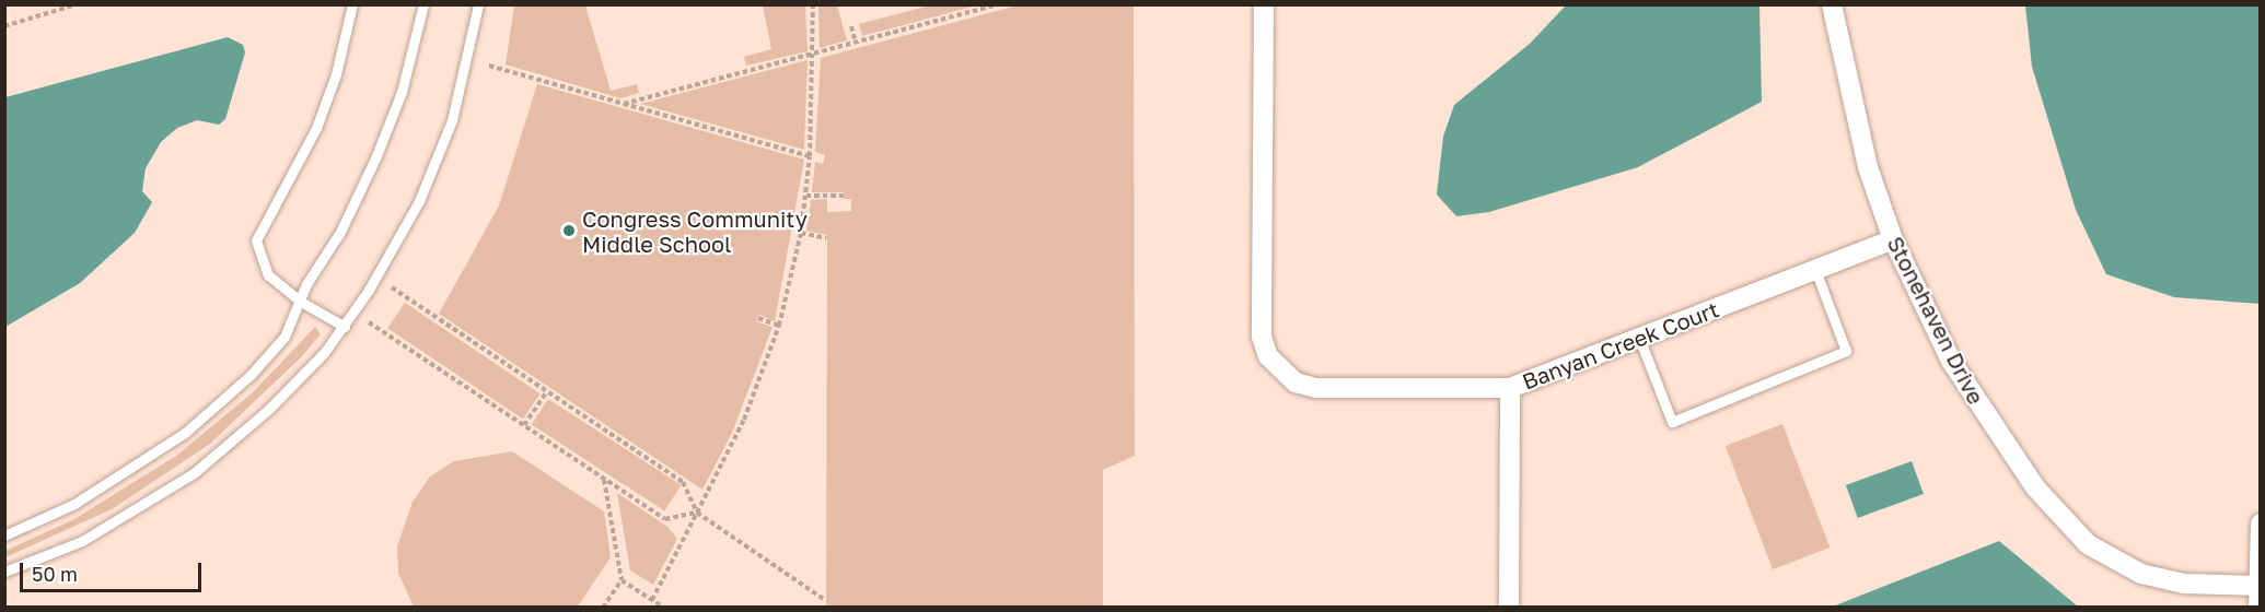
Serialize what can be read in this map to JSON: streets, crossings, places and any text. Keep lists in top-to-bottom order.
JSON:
{
  "streets": {
    "street": ["Stonehaven Drive", "Banyan Creek Court"]
  },
  "crossings": [
    ["Stonehaven Drive", "Banyan Creek Court"]
  ],
  "places": ["Congress Community Middle School"],
  "scale_bar": "50 m"
}
